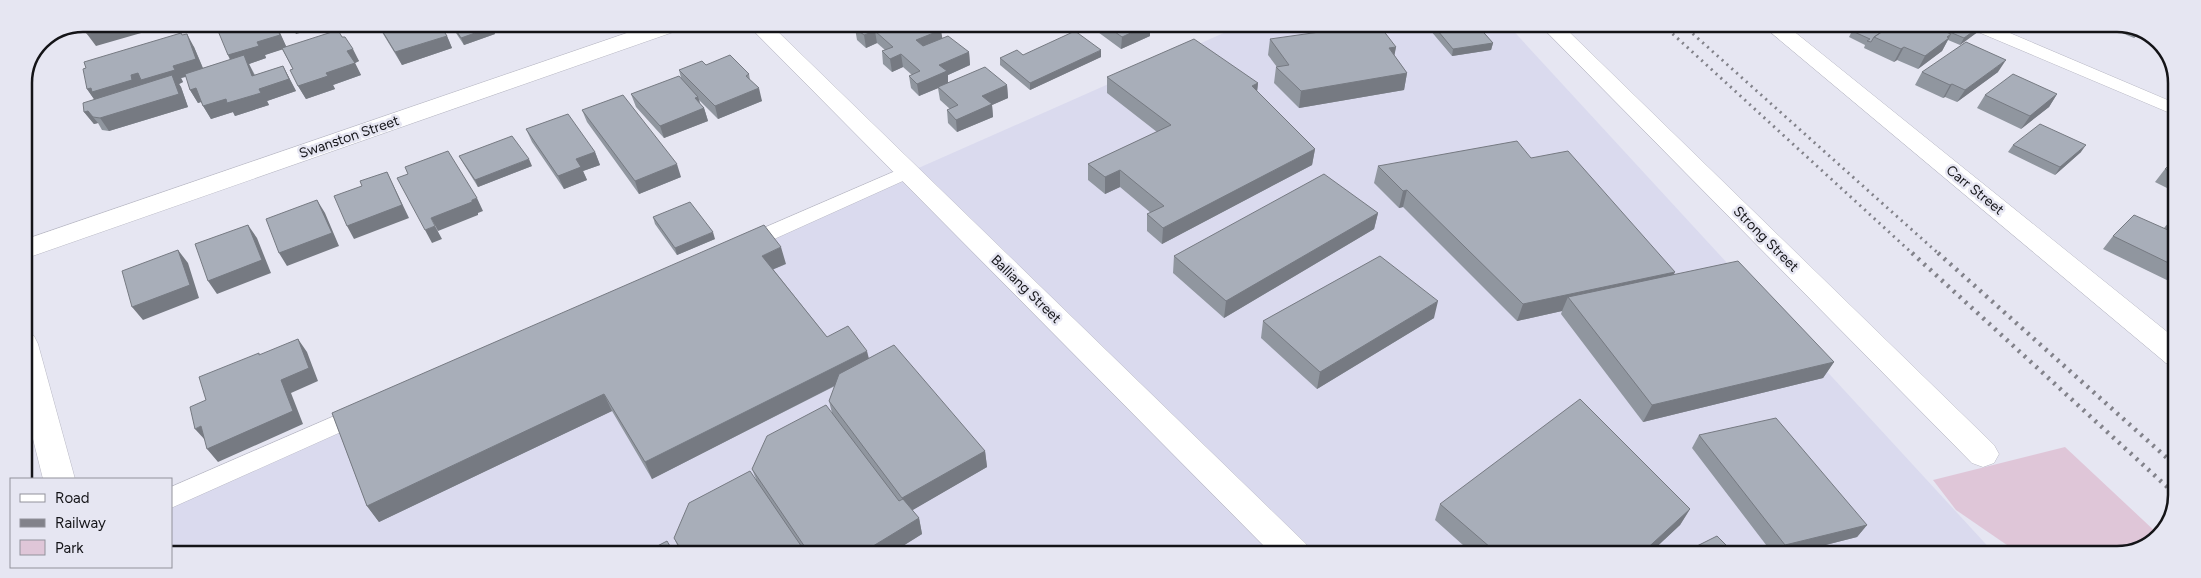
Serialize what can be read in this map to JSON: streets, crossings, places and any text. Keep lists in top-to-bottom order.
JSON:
{
  "streets": {
    "street": [
      "Swanston Street",
      "Carr Street",
      "Strong Street",
      "Balliang Street"
    ]
  },
  "legend": ["Road", "Railway", "Park"]
}
